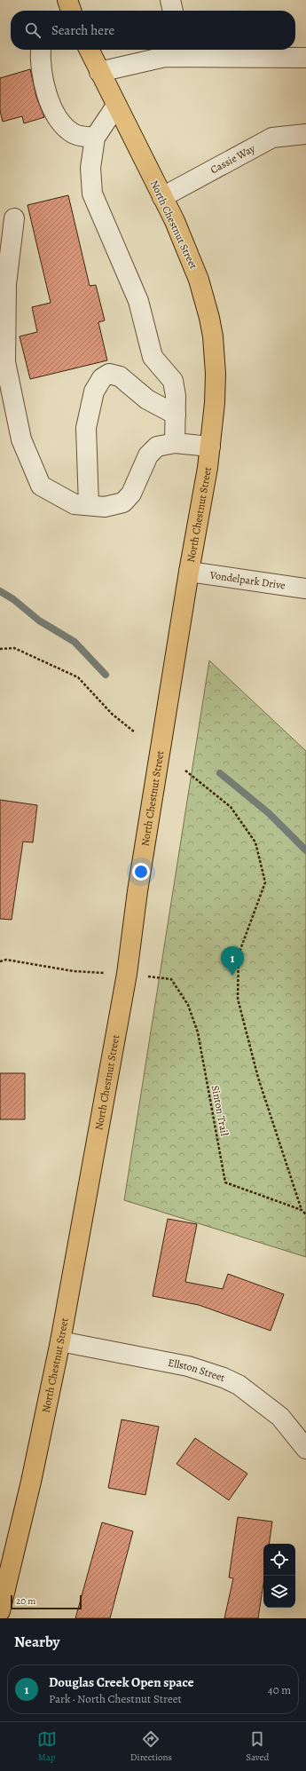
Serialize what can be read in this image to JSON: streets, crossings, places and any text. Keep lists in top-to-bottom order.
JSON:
{
  "streets": {
    "main road": ["North Chestnut Street"],
    "street": ["Cassie Way", "Vondelpark Drive", "Ellston Street"],
    "path": ["Sinton Trail"]
  },
  "crossings": [
    ["Cassie Way", "North Chestnut Street"],
    ["North Chestnut Street", "Vondelpark Drive"],
    ["North Chestnut Street", "Ellston Street"]
  ],
  "scale_bar": "20 m",
  "page": {
    "search": "Search here",
    "pins": "1",
    "scale": "20 m",
    "heading": "Nearby",
    "list": [
      {
        "mark": "1",
        "name": "Douglas Creek Open space",
        "note": "Park · North Chestnut Street",
        "value": "40 m"
      }
    ],
    "nav": ["Map", "Directions", "Saved"]
  }
}
